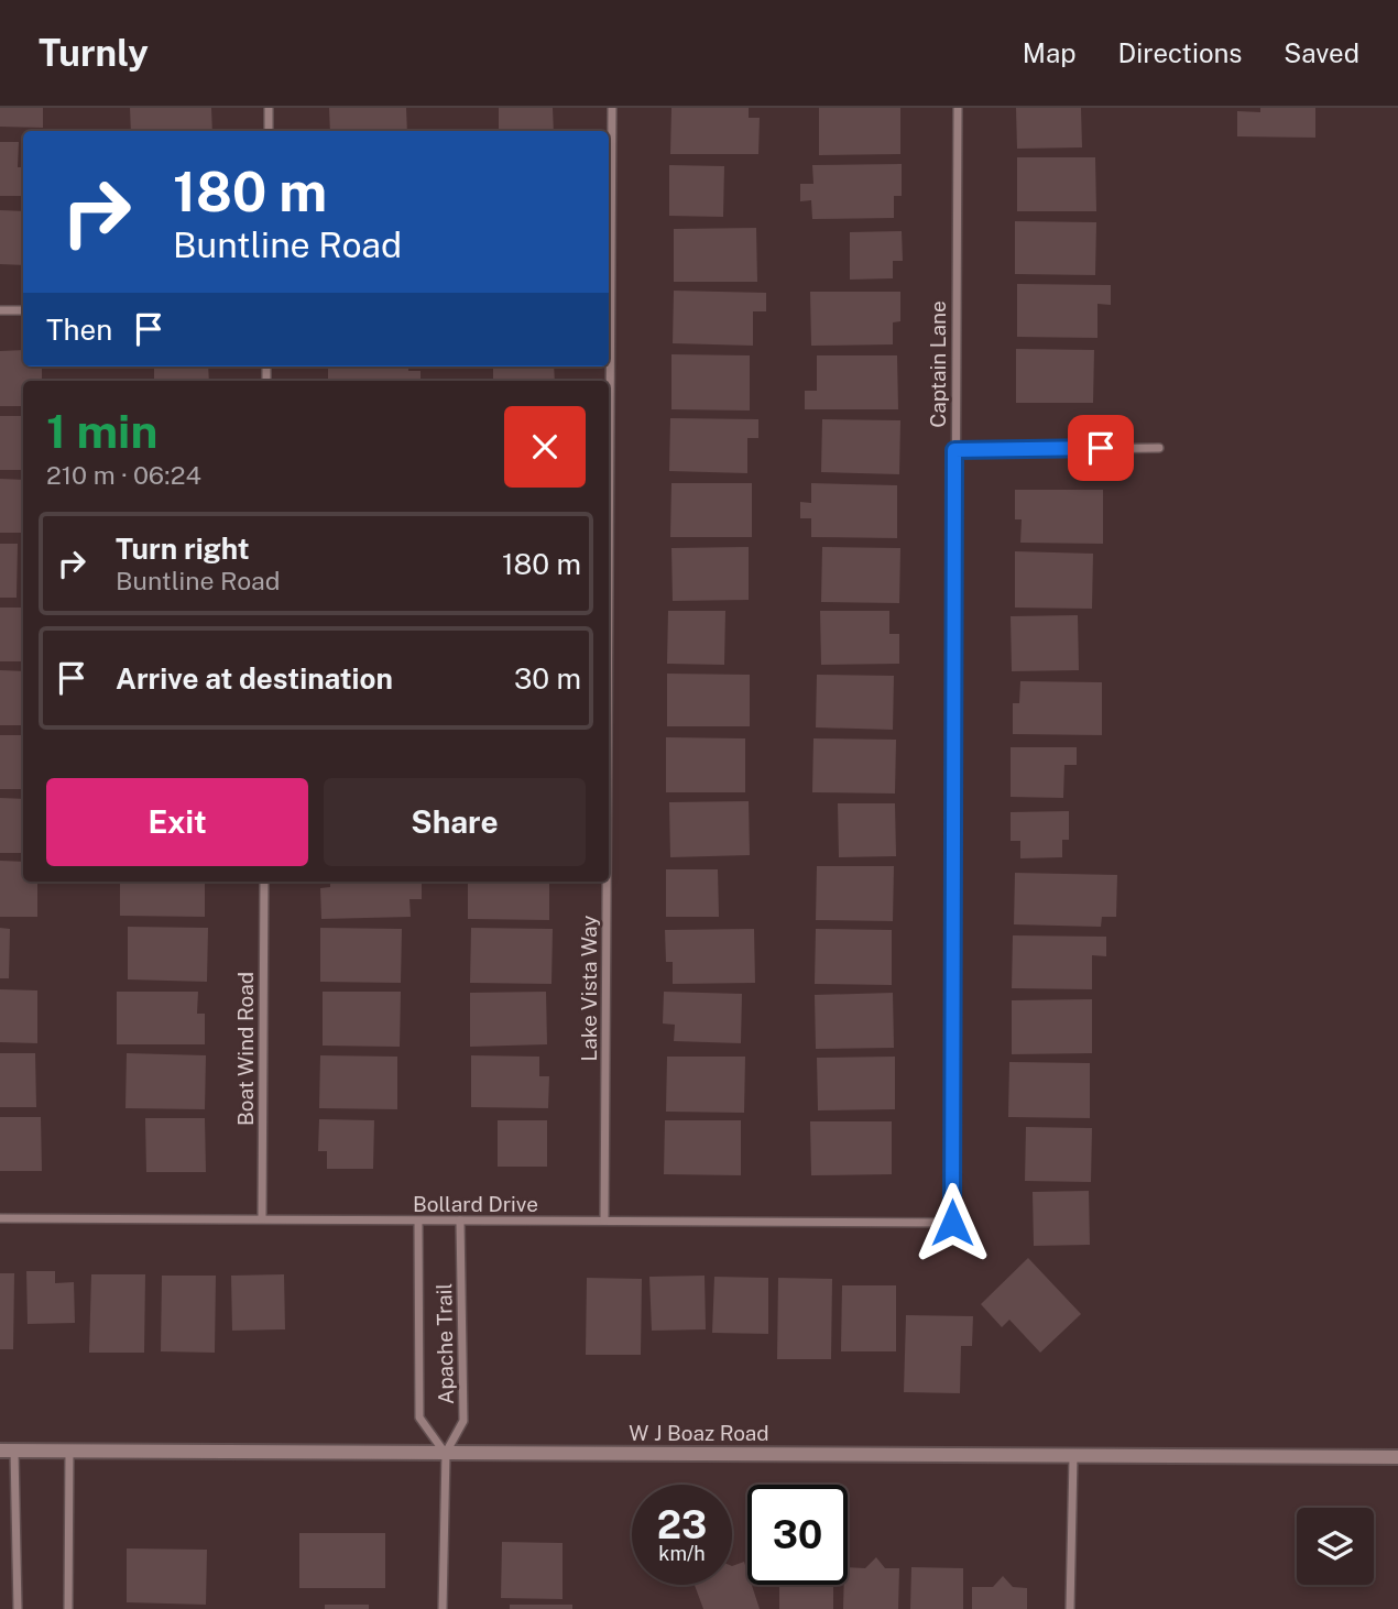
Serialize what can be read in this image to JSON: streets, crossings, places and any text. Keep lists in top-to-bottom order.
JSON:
{
  "streets": {
    "street": [
      "Captain Lane",
      "Lake Vista Way",
      "Boat Wind Road",
      "Bollard Drive",
      "Apache Trail",
      "W J Boaz Road"
    ]
  },
  "crossings": [
    ["Captain Lane", "Bollard Drive"],
    ["Lake Vista Way", "Bollard Drive"],
    ["Boat Wind Road", "Bollard Drive"],
    ["Bollard Drive", "Apache Trail"],
    ["Apache Trail", "W J Boaz Road"]
  ],
  "page": {
    "header": "Turnly",
    "nav": ["Map", "Directions", "Saved"],
    "turn": ["180 m", "Buntline Road"],
    "then": "Then",
    "heading": ["1 min", "210 m · 06:24"],
    "list": [
      {
        "name": "Turn right",
        "note": "Buntline Road",
        "value": "180 m"
      },
      {
        "name": "Arrive at destination",
        "value": "30 m"
      }
    ],
    "buttons": ["Exit", "Share"],
    "speed": "23 km/h",
    "limit": "30"
  }
}
